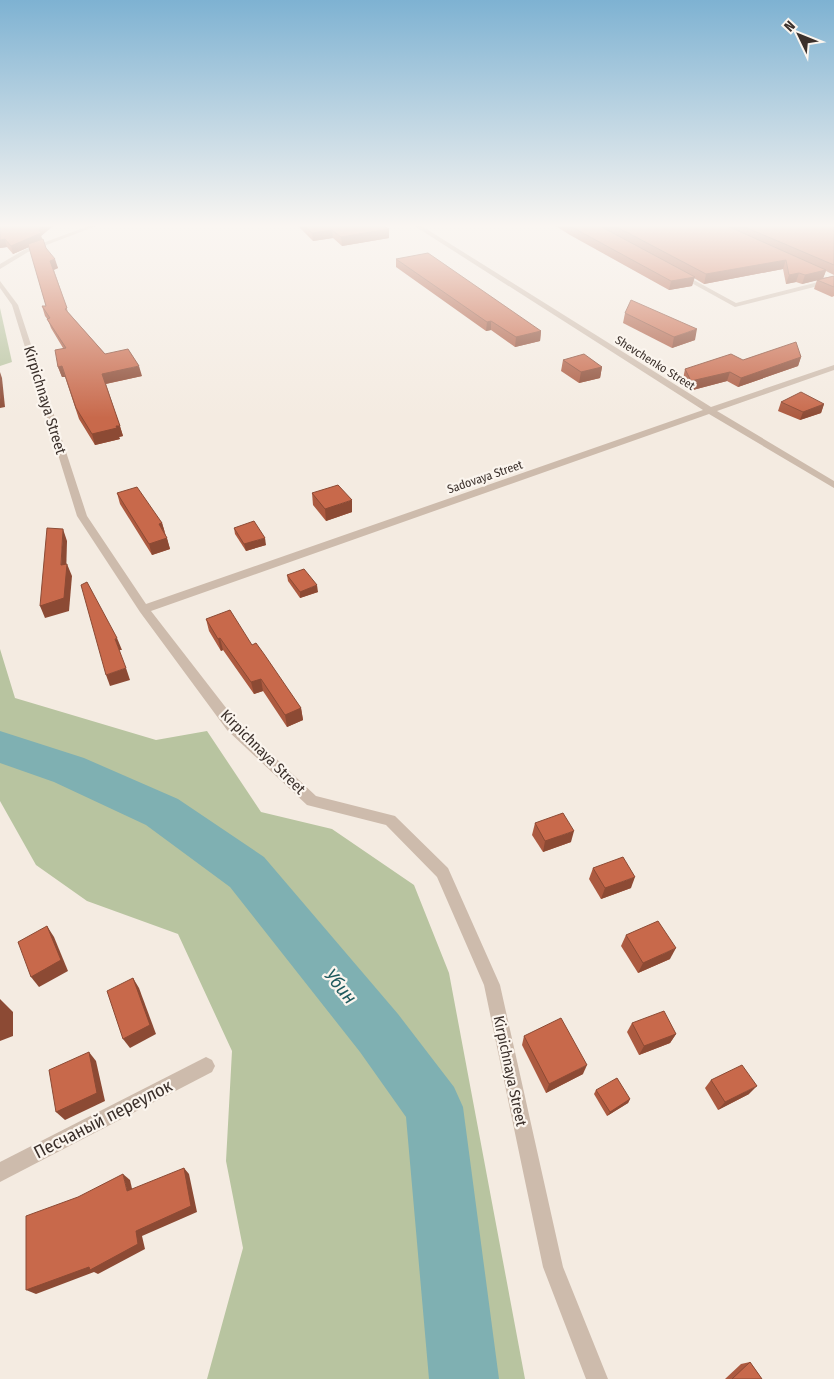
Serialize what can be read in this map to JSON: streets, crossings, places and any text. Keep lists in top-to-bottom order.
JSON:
{
  "streets": {
    "street": [
      "Shevchenko Street",
      "Kirpichnaya Street",
      "Sadovaya Street",
      "Песчаный переулок"
    ]
  },
  "crossings": [
    ["Shevchenko Street", "Sadovaya Street"],
    ["Kirpichnaya Street", "Sadovaya Street"]
  ],
  "water": ["Убин"],
  "north": "top left"
}
